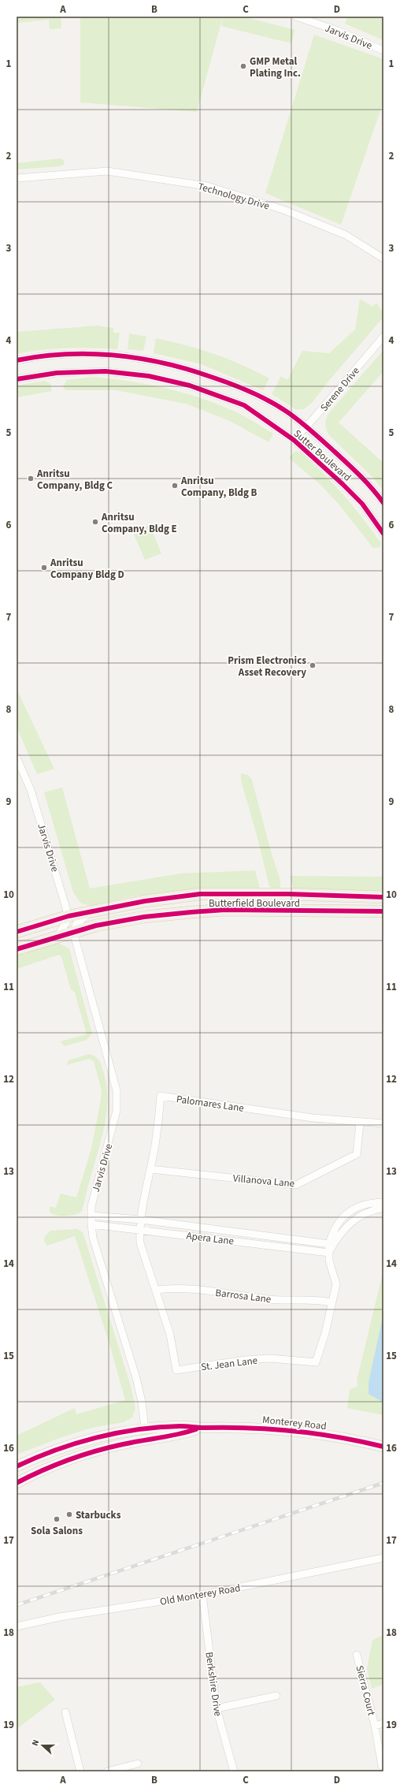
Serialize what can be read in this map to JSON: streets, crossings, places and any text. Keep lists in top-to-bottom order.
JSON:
{
  "streets": {
    "main road": ["Butterfield Boulevard", "Monterey Road"],
    "street": [
      "Jarvis Drive",
      "Technology Drive",
      "Serene Drive",
      "Sutter Boulevard",
      "Palomares Lane",
      "Villanova Lane",
      "Apera Lane",
      "Barrosa Lane",
      "St. Jean Lane",
      "Old Monterey Road",
      "Berkshire Drive",
      "Sierra Court"
    ]
  },
  "crossings": [
    ["Jarvis Drive", "Butterfield Boulevard"],
    ["Jarvis Drive", "Apera Lane"],
    ["Jarvis Drive", "Monterey Road"],
    ["Serene Drive", "Sutter Boulevard"],
    ["Palomares Lane", "Villanova Lane"],
    ["Palomares Lane", "Apera Lane"],
    ["Palomares Lane", "St. Jean Lane"],
    ["Apera Lane", "St. Jean Lane"],
    ["Barrosa Lane", "St. Jean Lane"],
    ["Old Monterey Road", "Berkshire Drive"]
  ],
  "places": [
    "GMP Metal Plating Inc.",
    "Anritsu Company, Bldg C",
    "Anritsu Company, Bldg B",
    "Anritsu Company, Bldg E",
    "Anritsu Company Bldg D",
    "Prism Electronics Asset Recovery",
    "Starbucks",
    "Sola Salons"
  ],
  "north": "left",
  "grid": {
    "columns": [
      "A",
      "B",
      "C",
      "D"
    ],
    "rows": [
      "1",
      "2",
      "3",
      "4",
      "5",
      "6",
      "7",
      "8",
      "9",
      "10",
      "11",
      "12",
      "13",
      "14",
      "15",
      "16",
      "17",
      "18",
      "19"
    ]
  }
}
